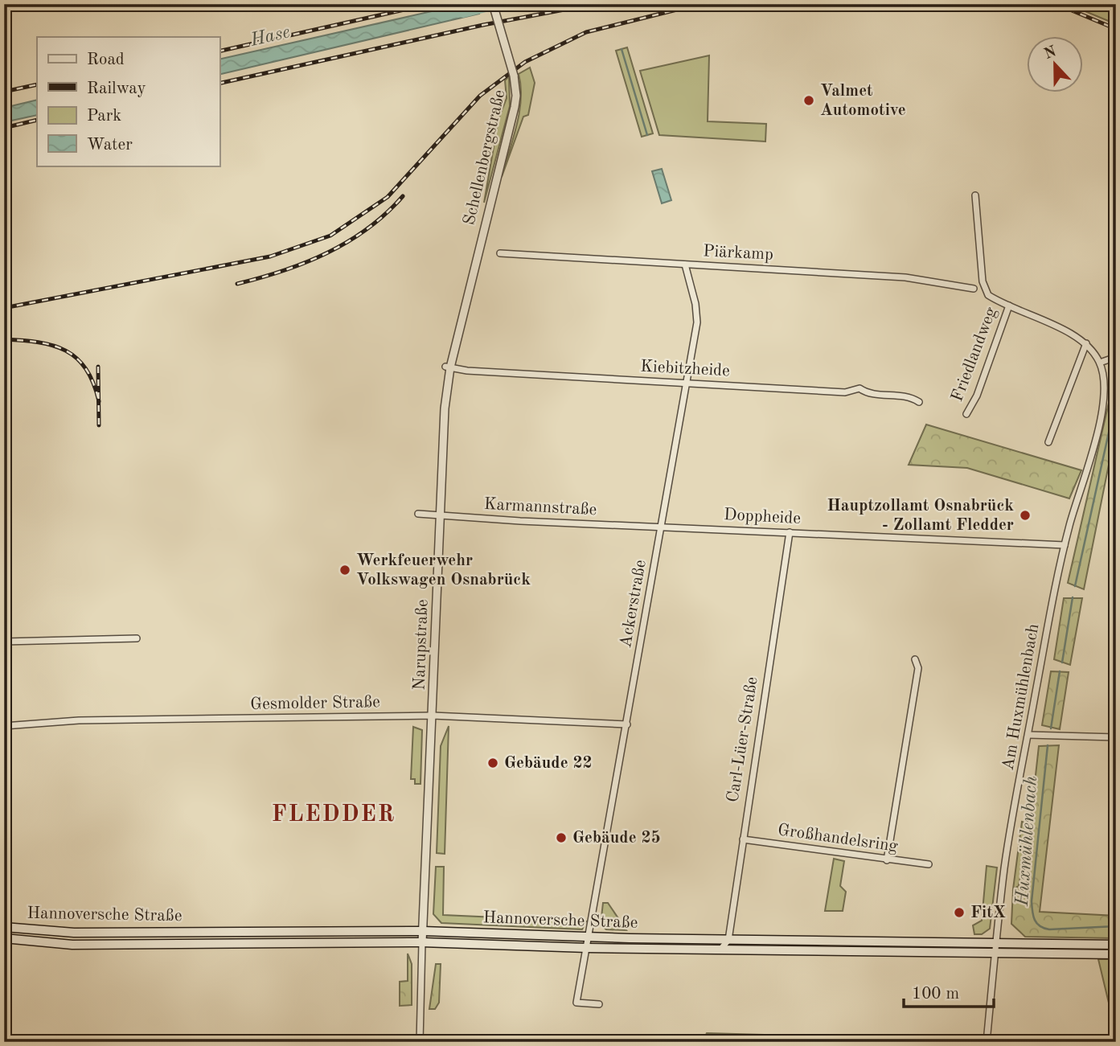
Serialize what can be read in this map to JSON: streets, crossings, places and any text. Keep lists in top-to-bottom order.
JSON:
{
  "streets": {
    "main road": ["Hannoversche Straße"],
    "street": [
      "Schellenbergstraße",
      "Piärkamp",
      "Friedlandweg",
      "Kiebitzheide",
      "Karmannstraße",
      "Doppheide",
      "Ackerstraße",
      "Narupstraße",
      "Am Huxmühlenbach",
      "Gesmolder Straße",
      "Carl-Lüer-Straße",
      "Großhandelsring"
    ]
  },
  "crossings": [
    ["Schellenbergstraße", "Narupstraße"],
    ["Piärkamp", "Ackerstraße"],
    ["Friedlandweg", "Am Huxmühlenbach"],
    ["Kiebitzheide", "Ackerstraße"],
    ["Kiebitzheide", "Narupstraße"],
    ["Karmannstraße", "Doppheide"],
    ["Karmannstraße", "Ackerstraße"],
    ["Karmannstraße", "Narupstraße"],
    ["Doppheide", "Ackerstraße"],
    ["Doppheide", "Am Huxmühlenbach"],
    ["Doppheide", "Carl-Lüer-Straße"],
    ["Ackerstraße", "Gesmolder Straße"],
    ["Ackerstraße", "Hannoversche Straße"],
    ["Narupstraße", "Gesmolder Straße"],
    ["Narupstraße", "Hannoversche Straße"],
    ["Am Huxmühlenbach", "Hannoversche Straße"],
    ["Carl-Lüer-Straße", "Großhandelsring"],
    ["Carl-Lüer-Straße", "Hannoversche Straße"]
  ],
  "districts": ["FLEDDER"],
  "water": ["Hase", "Huxmühlenbach"],
  "places": [
    "Valmet Automotive",
    "Hauptzollamt Osnabrück - Zollamt Fledder",
    "Werkfeuerwehr Volkswagen Osnabrück",
    "Gebäude 22",
    "Gebäude 25",
    "FitX"
  ],
  "legend": [
    "Road",
    "Railway",
    "Park",
    "Water"
  ],
  "scale_bar": "100 m",
  "north": "top"
}
